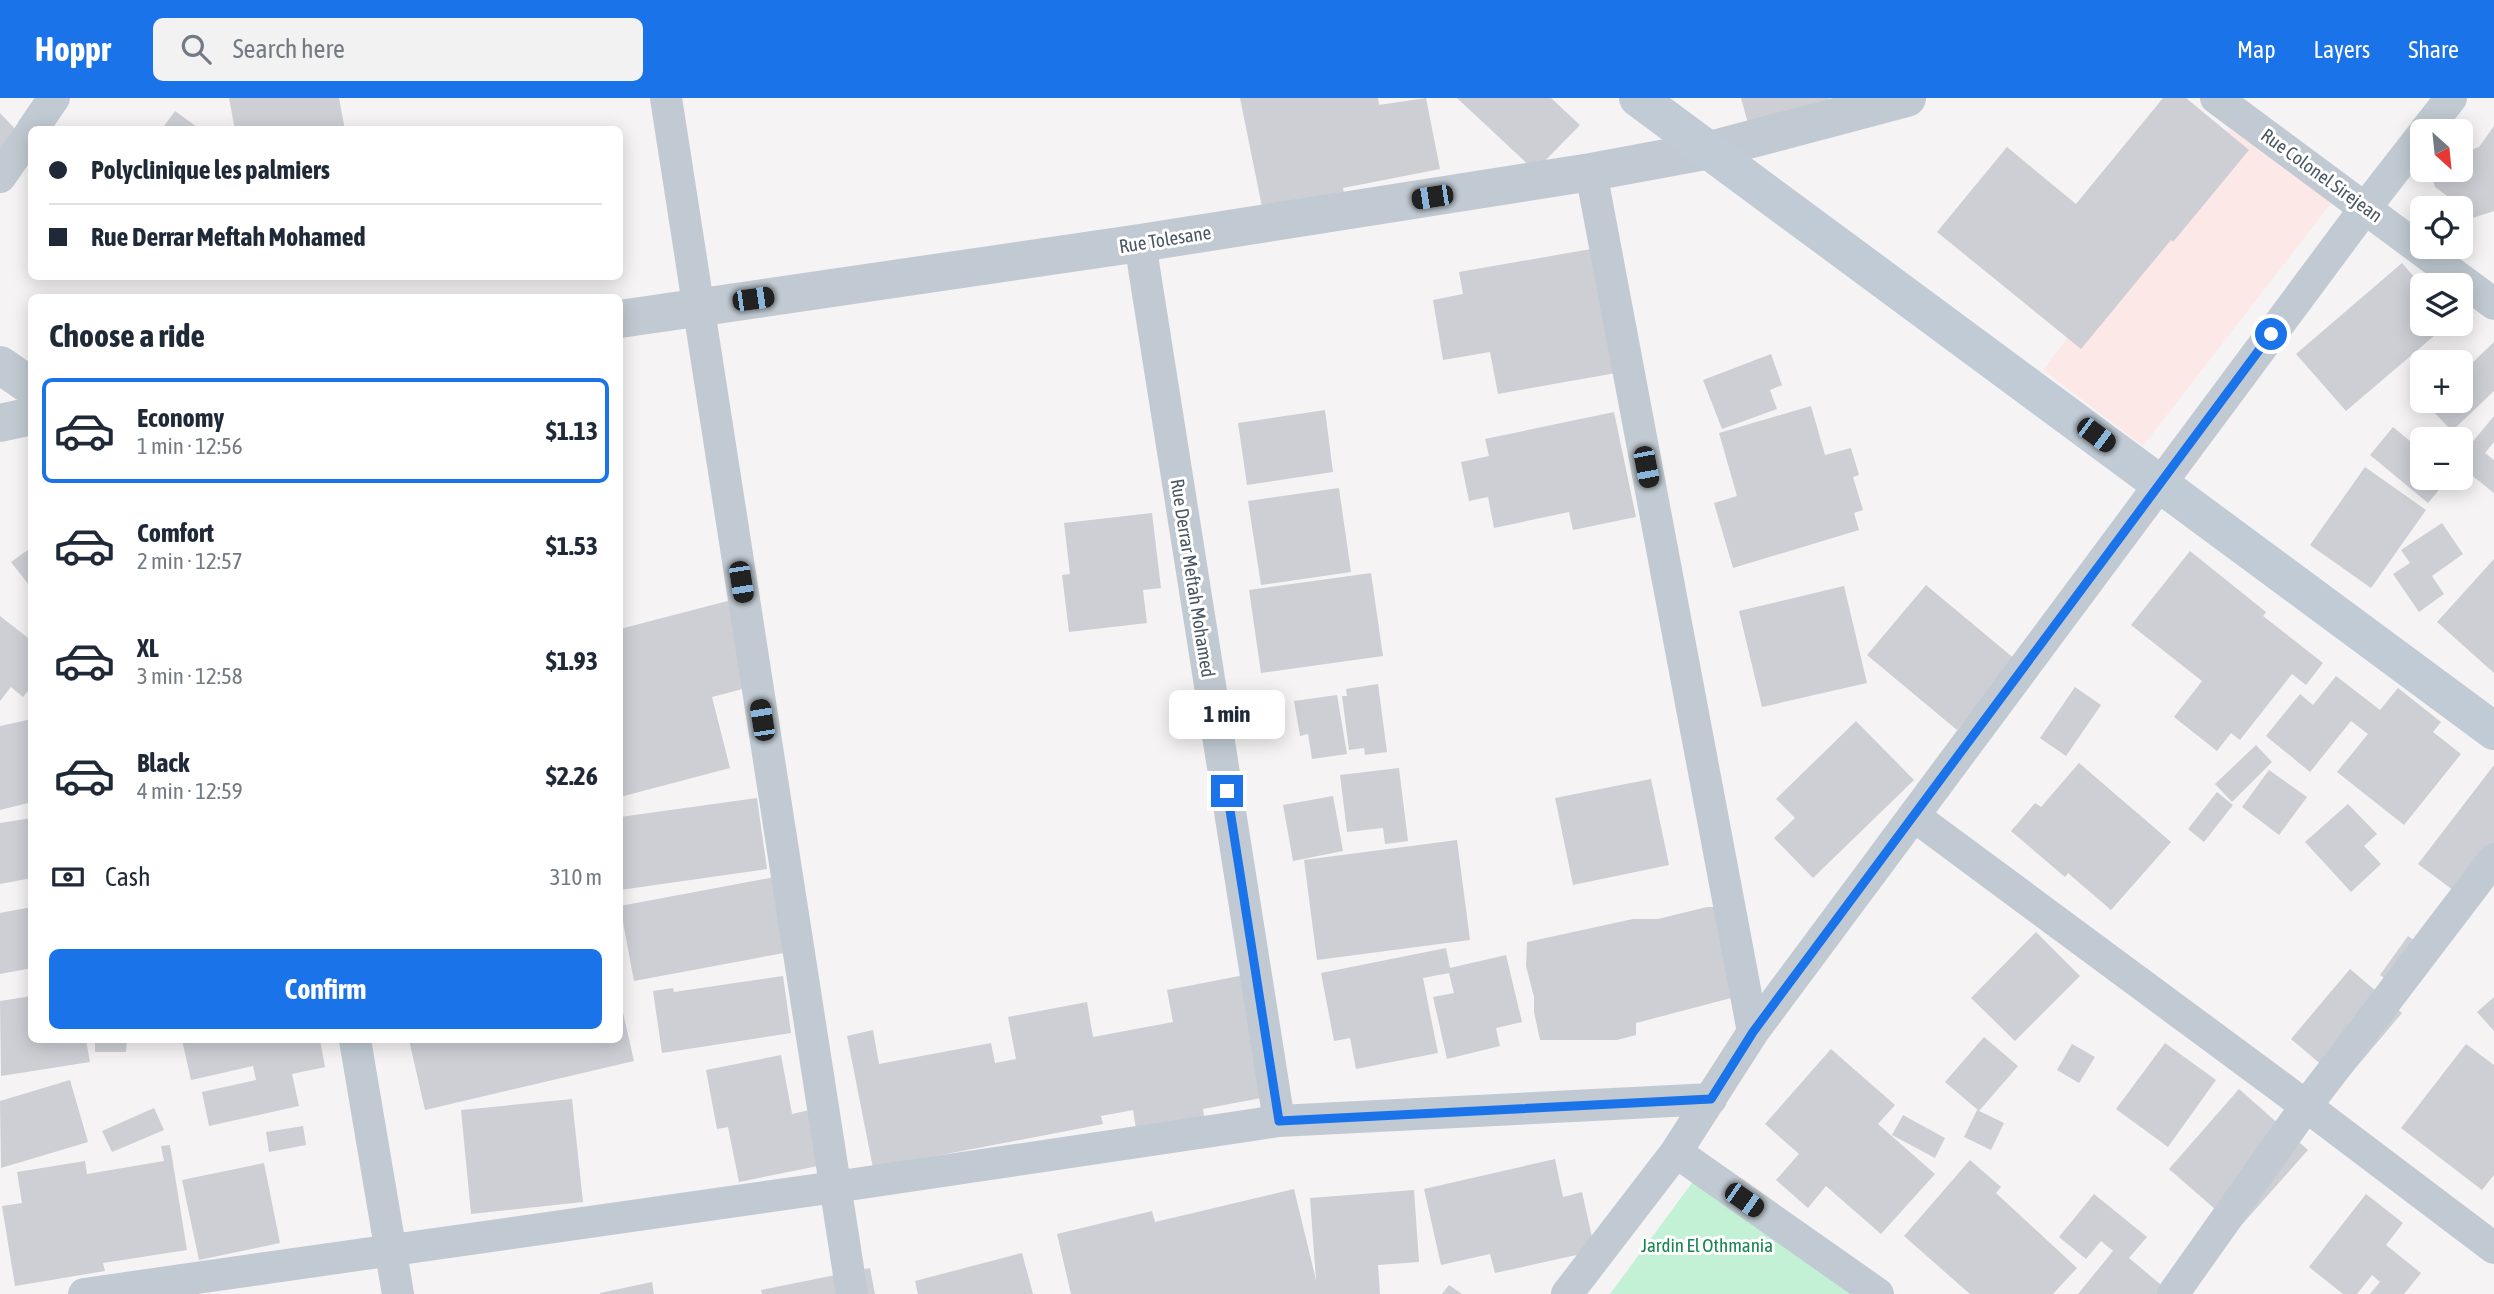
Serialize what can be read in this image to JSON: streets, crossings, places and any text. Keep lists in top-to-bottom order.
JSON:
{
  "streets": {
    "street": ["Rue Colonel Sirejean", "Rue Tolesane", "Rue Derrar Meftah Mohamed"]
  },
  "crossings": [
    ["Rue Tolesane", "Rue Derrar Meftah Mohamed"]
  ],
  "parks": ["Jardin El Othmania"],
  "north": "bottom right",
  "page": {
    "header": "Hoppr",
    "search": "Search here",
    "nav": ["Map", "Layers", "Share"],
    "map_buttons": ["+", "−"],
    "banner": ["Polyclinique les palmiers", "Rue Derrar Meftah Mohamed"],
    "heading": "Choose a ride",
    "list": [
      {
        "name": "Economy",
        "note": "1 min · 12:56",
        "value": "$1.13"
      },
      {
        "name": "Comfort",
        "note": "2 min · 12:57",
        "value": "$1.53"
      },
      {
        "name": "XL",
        "note": "3 min · 12:58",
        "value": "$1.93"
      },
      {
        "name": "Black",
        "note": "4 min · 12:59",
        "value": "$2.26"
      }
    ],
    "bubble": "1 min",
    "pay": ["Cash", "310 m"],
    "buttons": "Confirm"
  }
}
